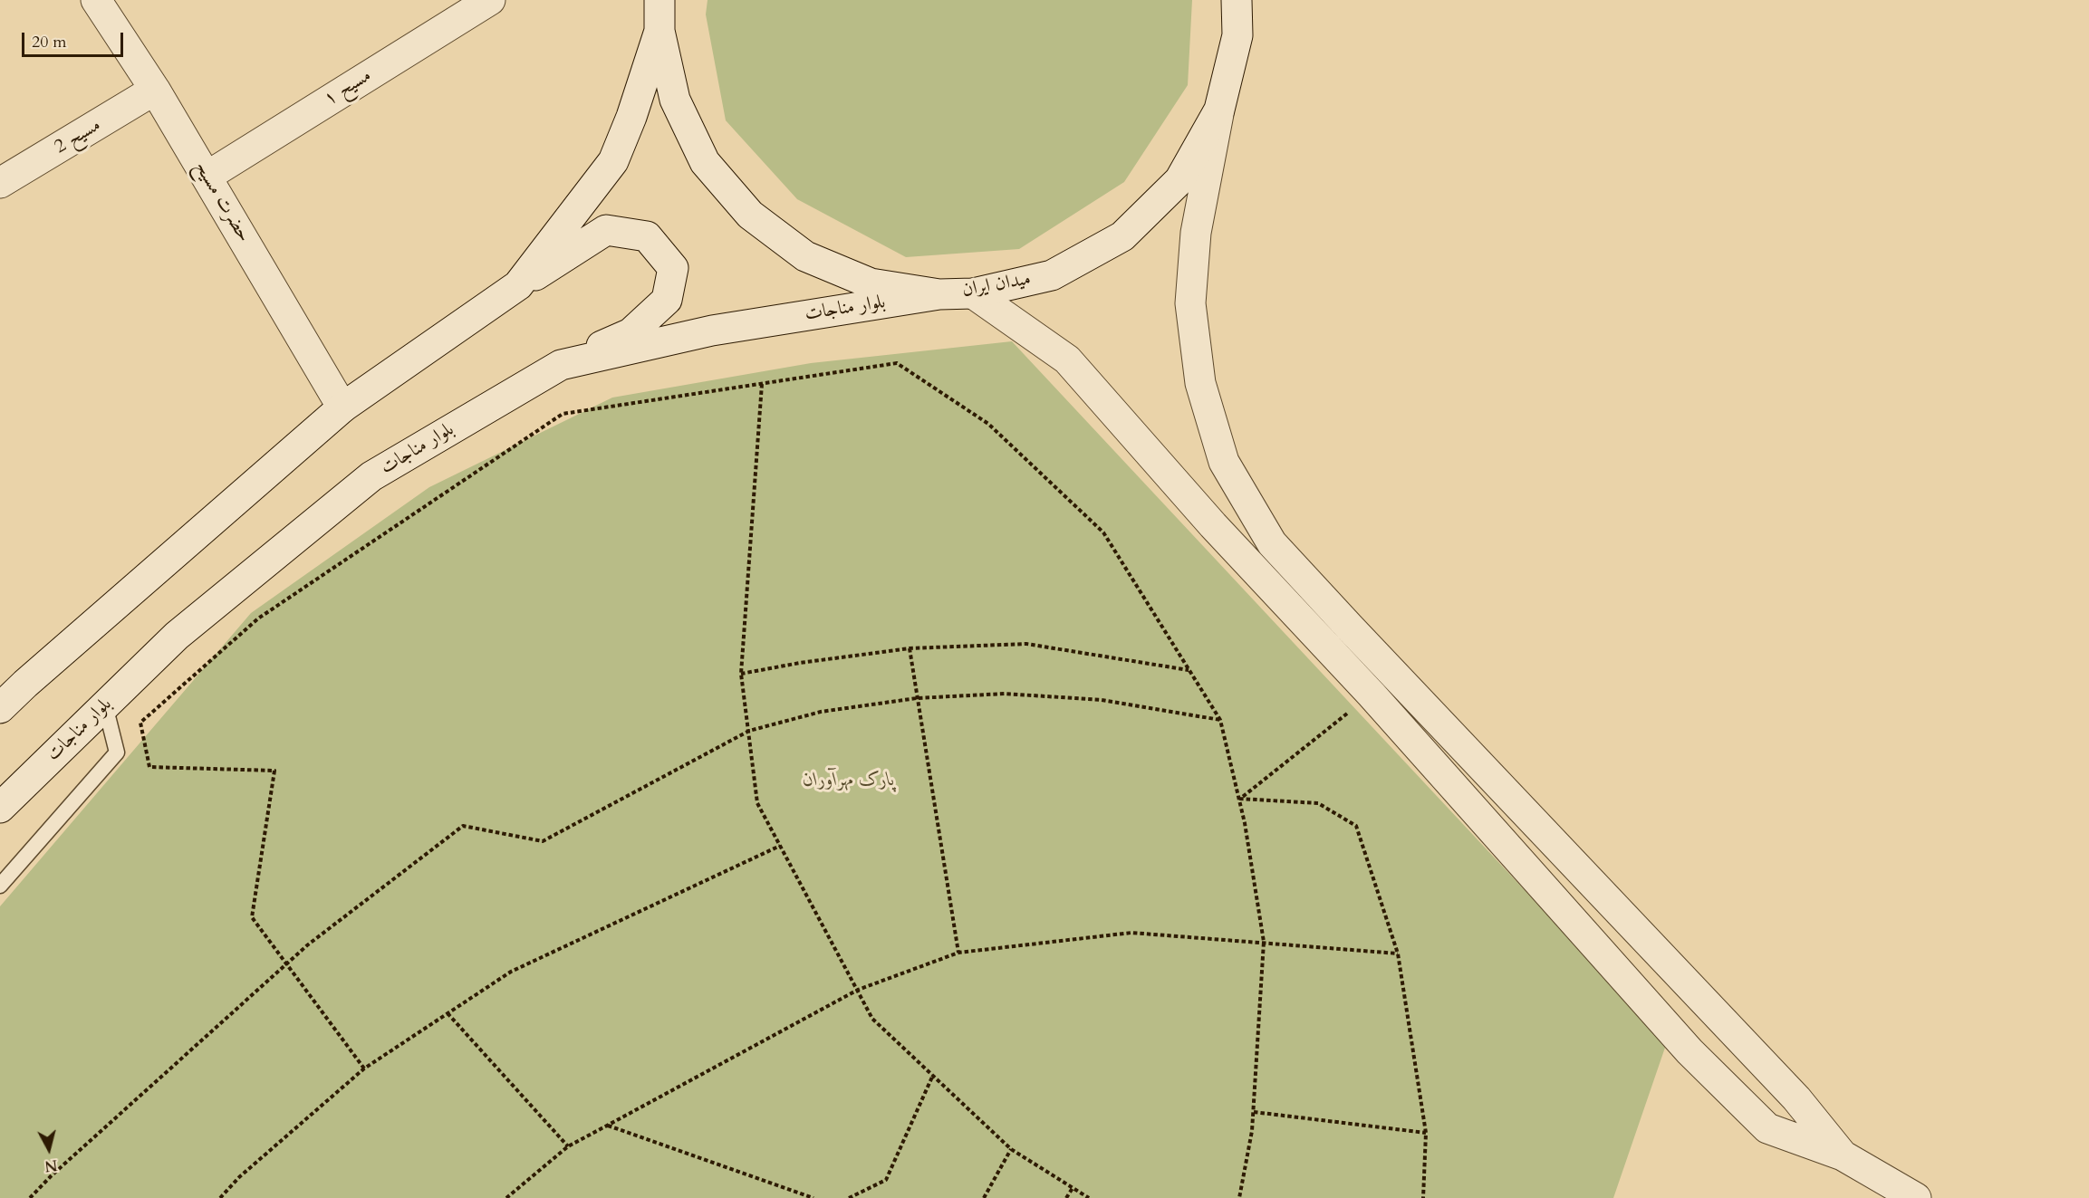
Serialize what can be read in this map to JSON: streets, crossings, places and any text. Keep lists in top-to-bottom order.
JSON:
{
  "streets": {
    "street": [
      "مسیح ۱",
      "مسیح 2",
      "حضرت مسیح",
      "میدان ایران",
      "بلوار مناجات"
    ]
  },
  "crossings": [
    ["مسیح ۱", "حضرت مسیح"],
    ["مسیح 2", "حضرت مسیح"],
    ["میدان ایران", "بلوار مناجات"]
  ],
  "parks": ["پارک مهرآوران"],
  "scale_bar": "20 m",
  "north": "bottom"
}
